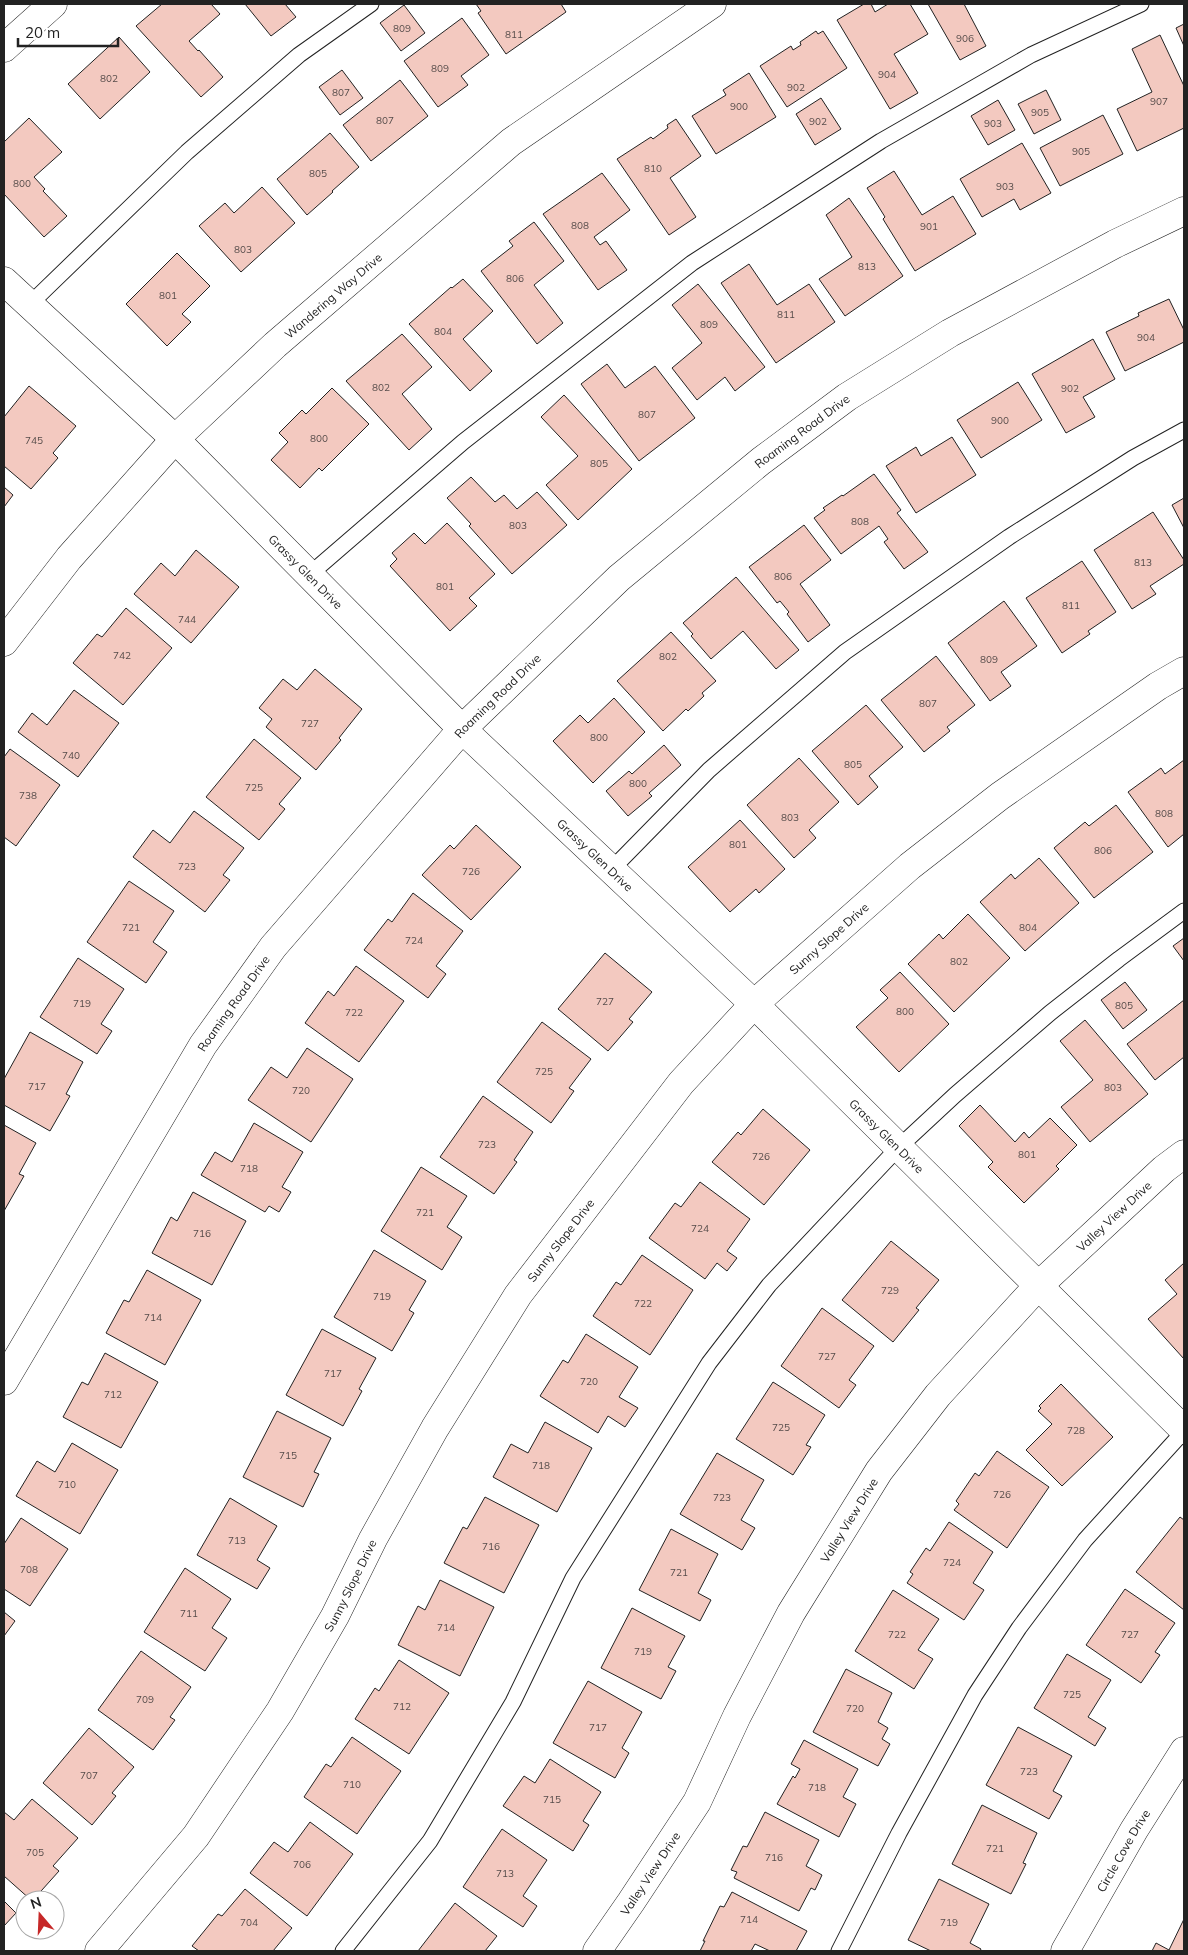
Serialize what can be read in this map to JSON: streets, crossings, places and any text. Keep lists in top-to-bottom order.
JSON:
{
  "streets": {
    "street": [
      "Wandering Way Drive",
      "Roaming Road Drive",
      "Grassy Glen Drive",
      "Sunny Slope Drive",
      "Valley View Drive",
      "Circle Cove Drive"
    ]
  },
  "crossings": [
    ["Wandering Way Drive", "Grassy Glen Drive"],
    ["Roaming Road Drive", "Grassy Glen Drive"],
    ["Grassy Glen Drive", "Sunny Slope Drive"],
    ["Grassy Glen Drive", "Valley View Drive"]
  ],
  "house_numbers": [
    "809",
    "811",
    "906",
    "809",
    "904",
    "802",
    "902",
    "807",
    "907",
    "900",
    "905",
    "807",
    "902",
    "903",
    "905",
    "810",
    "805",
    "800",
    "903",
    "808",
    "901",
    "803",
    "813",
    "806",
    "801",
    "811",
    "809",
    "804",
    "904",
    "802",
    "902",
    "807",
    "900",
    "800",
    "745",
    "805",
    "808",
    "803",
    "813",
    "806",
    "801",
    "811",
    "744",
    "742",
    "802",
    "809",
    "807",
    "727",
    "800",
    "740",
    "805",
    "800",
    "725",
    "738",
    "808",
    "803",
    "801",
    "806",
    "723",
    "726",
    "721",
    "804",
    "724",
    "802",
    "727",
    "719",
    "805",
    "800",
    "722",
    "725",
    "717",
    "803",
    "720",
    "723",
    "801",
    "726",
    "718",
    "721",
    "724",
    "716",
    "729",
    "719",
    "722",
    "714",
    "727",
    "717",
    "720",
    "712",
    "725",
    "728",
    "715",
    "718",
    "710",
    "726",
    "723",
    "713",
    "716",
    "724",
    "708",
    "721",
    "711",
    "714",
    "722",
    "727",
    "719",
    "725",
    "709",
    "712",
    "720",
    "717",
    "723",
    "707",
    "710",
    "718",
    "715",
    "721",
    "705",
    "716",
    "706",
    "713",
    "714",
    "704",
    "719"
  ],
  "scale_bar": "20 m",
  "north": "top"
}
